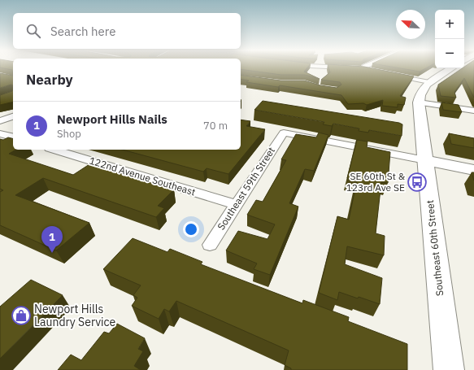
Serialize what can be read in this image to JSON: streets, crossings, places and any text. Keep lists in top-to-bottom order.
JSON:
{
  "streets": {
    "street": ["122nd Avenue Southeast", "Southeast 59th Street", "Southeast 60th Street"]
  },
  "crossings": [
    ["122nd Avenue Southeast", "Southeast 59th Street"],
    ["Southeast 59th Street", "Southeast 60th Street"]
  ],
  "places": {
    "bus stop": ["SE 60th St & 123rd Ave SE"],
    "shop": ["Newport Hills Laundry Service"]
  },
  "north": "top left",
  "page": {
    "map_buttons": ["+", "−"],
    "search": "Search here",
    "heading": "Nearby",
    "list": [
      {
        "mark": "1",
        "name": "Newport Hills Nails",
        "note": "Shop",
        "value": "70 m"
      }
    ],
    "pins": "1"
  }
}
